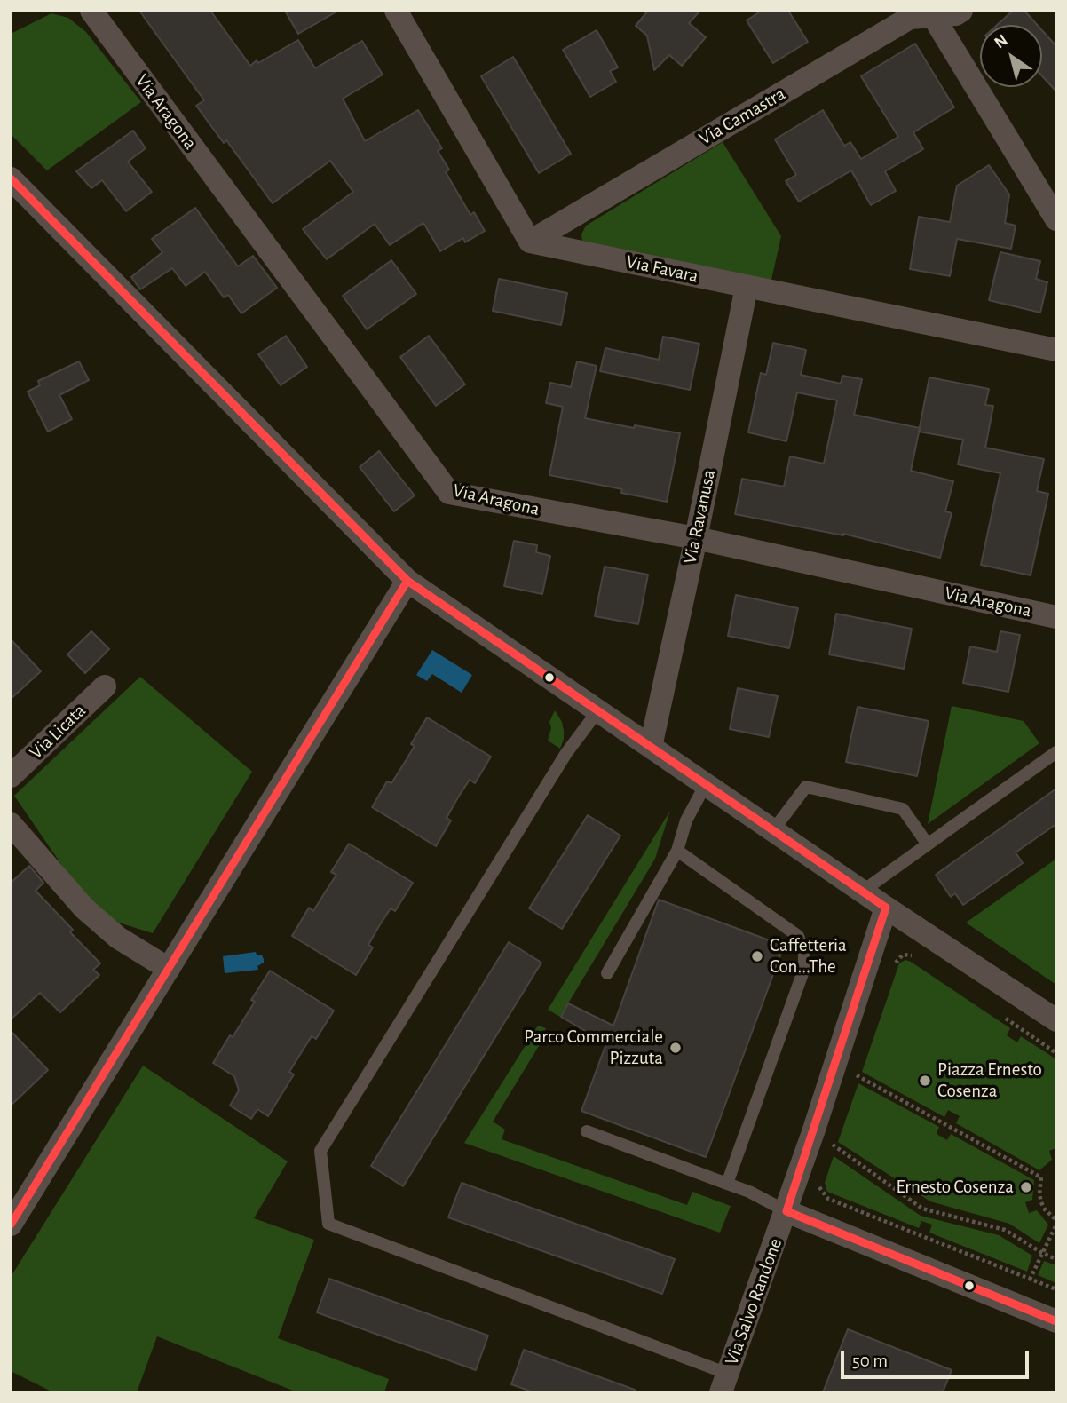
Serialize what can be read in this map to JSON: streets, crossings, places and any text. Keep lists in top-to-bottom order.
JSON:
{
  "streets": {
    "street": [
      "Via Aragona",
      "Via Camastra",
      "Via Favara",
      "Via Ravanusa",
      "Via Licata",
      "Via Salvo Randone"
    ]
  },
  "crossings": [
    ["Via Aragona", "Via Ravanusa"],
    ["Via Camastra", "Via Favara"],
    ["Via Favara", "Via Ravanusa"]
  ],
  "places": [
    "Caffetteria Con...The",
    "Parco Commerciale Pizzuta",
    "Piazza Ernesto Cosenza",
    "Ernesto Cosenza"
  ],
  "scale_bar": "50 m",
  "north": "top left"
}
